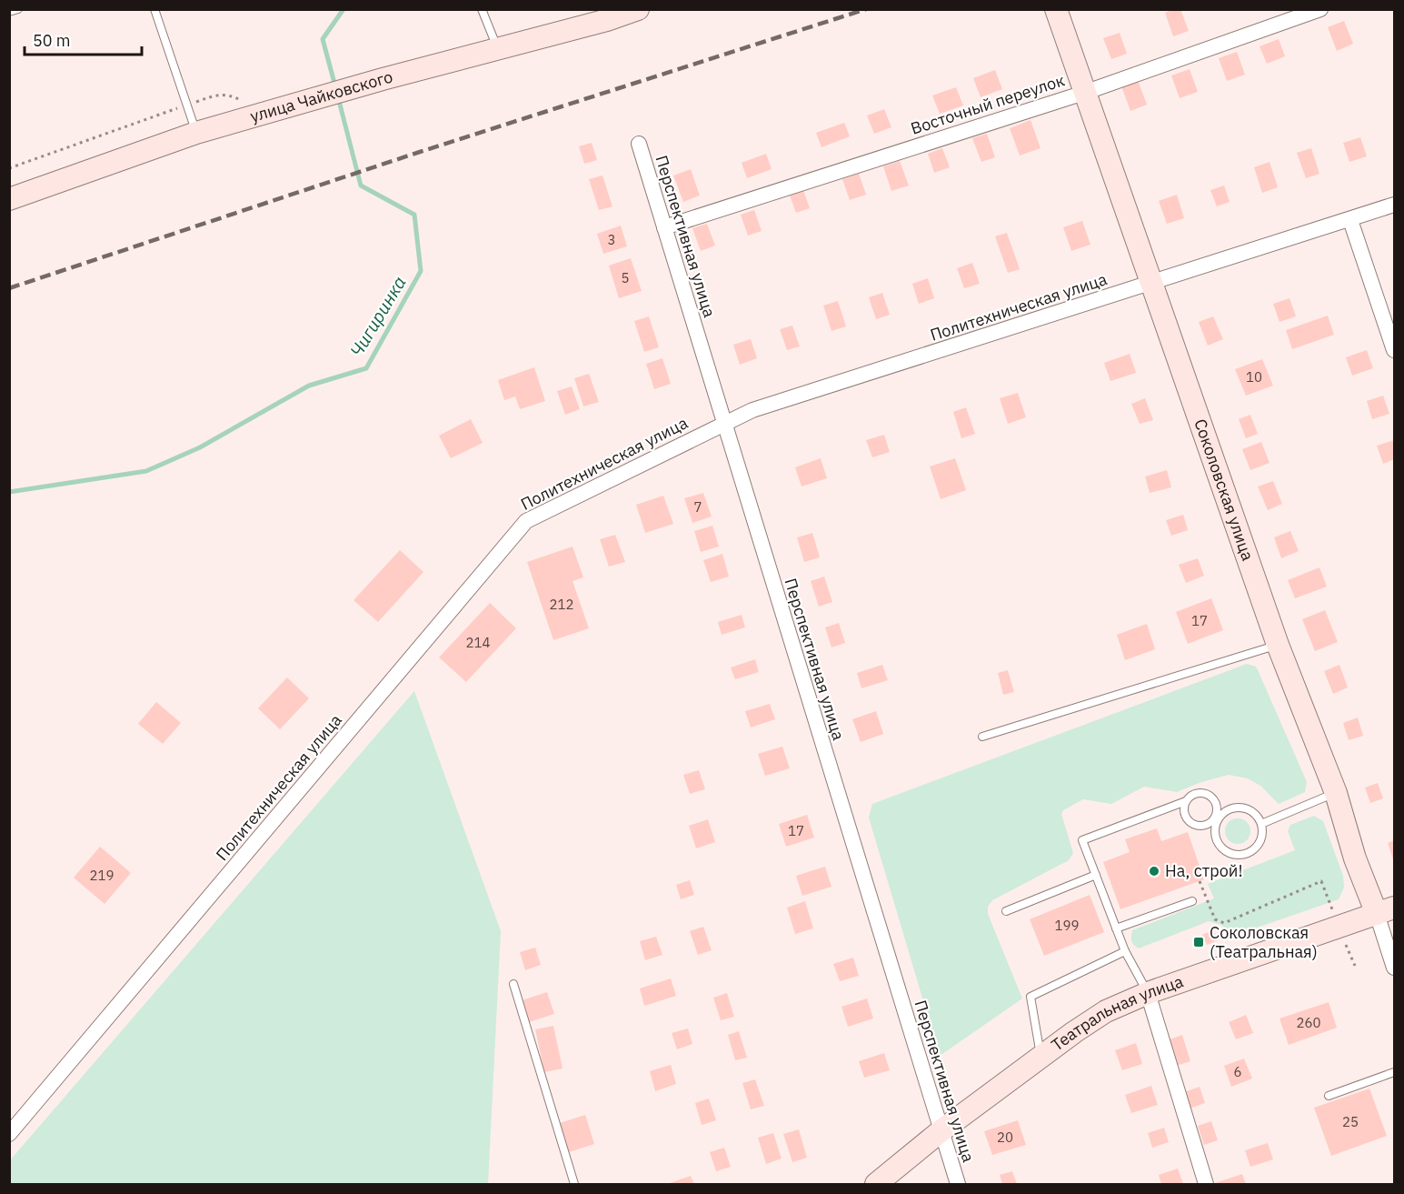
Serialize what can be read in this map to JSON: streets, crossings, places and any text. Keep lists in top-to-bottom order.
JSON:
{
  "streets": {
    "street": [
      "улица Чайковского",
      "Восточный переулок",
      "Перспективная улица",
      "Политехническая улица",
      "Соколовская улица",
      "Театральная улица"
    ]
  },
  "crossings": [
    ["Восточный переулок", "Перспективная улица"],
    ["Восточный переулок", "Соколовская улица"],
    ["Перспективная улица", "Политехническая улица"],
    ["Перспективная улица", "Театральная улица"],
    ["Политехническая улица", "Соколовская улица"],
    ["Соколовская улица", "Театральная улица"]
  ],
  "water": ["Чигиринка"],
  "places": {
    "other": ["На, строй!"],
    "transit": ["Соколовская (Театральная)"]
  },
  "house_numbers": [
    "3",
    "5",
    "10",
    "7",
    "212",
    "17",
    "214",
    "17",
    "219",
    "199",
    "260",
    "6",
    "25",
    "20"
  ],
  "scale_bar": "50 m"
}
